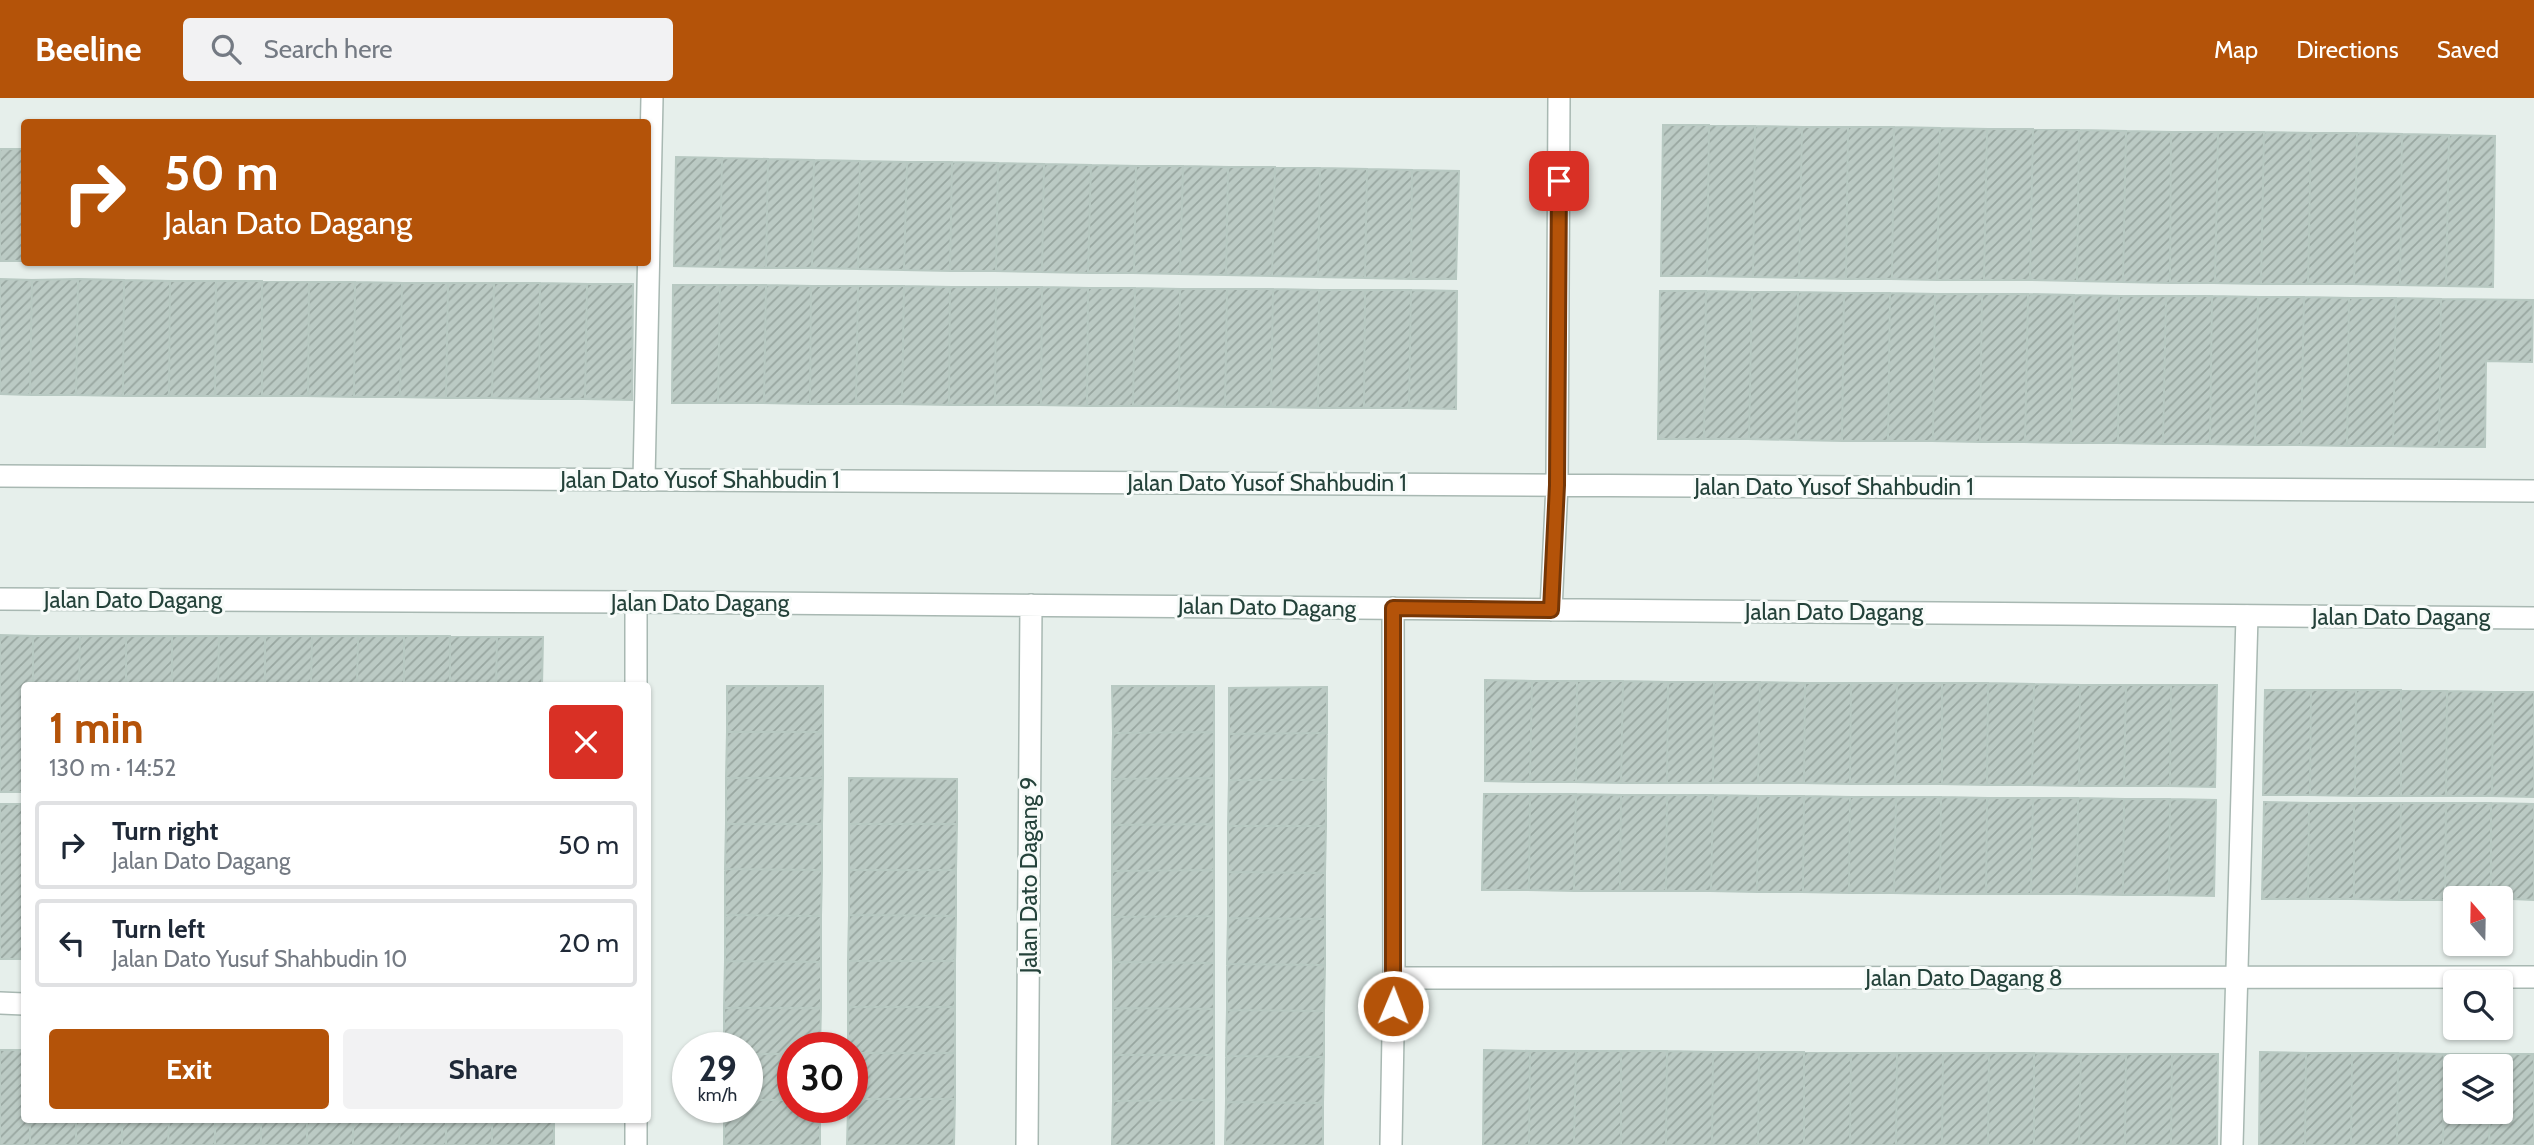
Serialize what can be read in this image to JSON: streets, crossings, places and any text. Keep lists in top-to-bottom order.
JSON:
{
  "streets": {
    "street": [
      "Jalan Dato Yusof Shahbudin 1",
      "Jalan Dato Dagang",
      "Jalan Dato Dagang 9",
      "Jalan Dato Dagang 8"
    ]
  },
  "crossings": [
    ["Jalan Dato Dagang", "Jalan Dato Dagang 9"]
  ],
  "north": "top",
  "page": {
    "header": "Beeline",
    "search": "Search here",
    "nav": ["Map", "Directions", "Saved"],
    "turn": ["50 m", "Jalan Dato Dagang"],
    "heading": ["1 min", "130 m · 14:52"],
    "list": [
      {
        "name": "Turn right",
        "note": "Jalan Dato Dagang",
        "value": "50 m"
      },
      {
        "name": "Turn left",
        "note": "Jalan Dato Yusuf Shahbudin 10",
        "value": "20 m"
      }
    ],
    "buttons": ["Exit", "Share"],
    "speed": "29 km/h",
    "limit": "30"
  }
}
